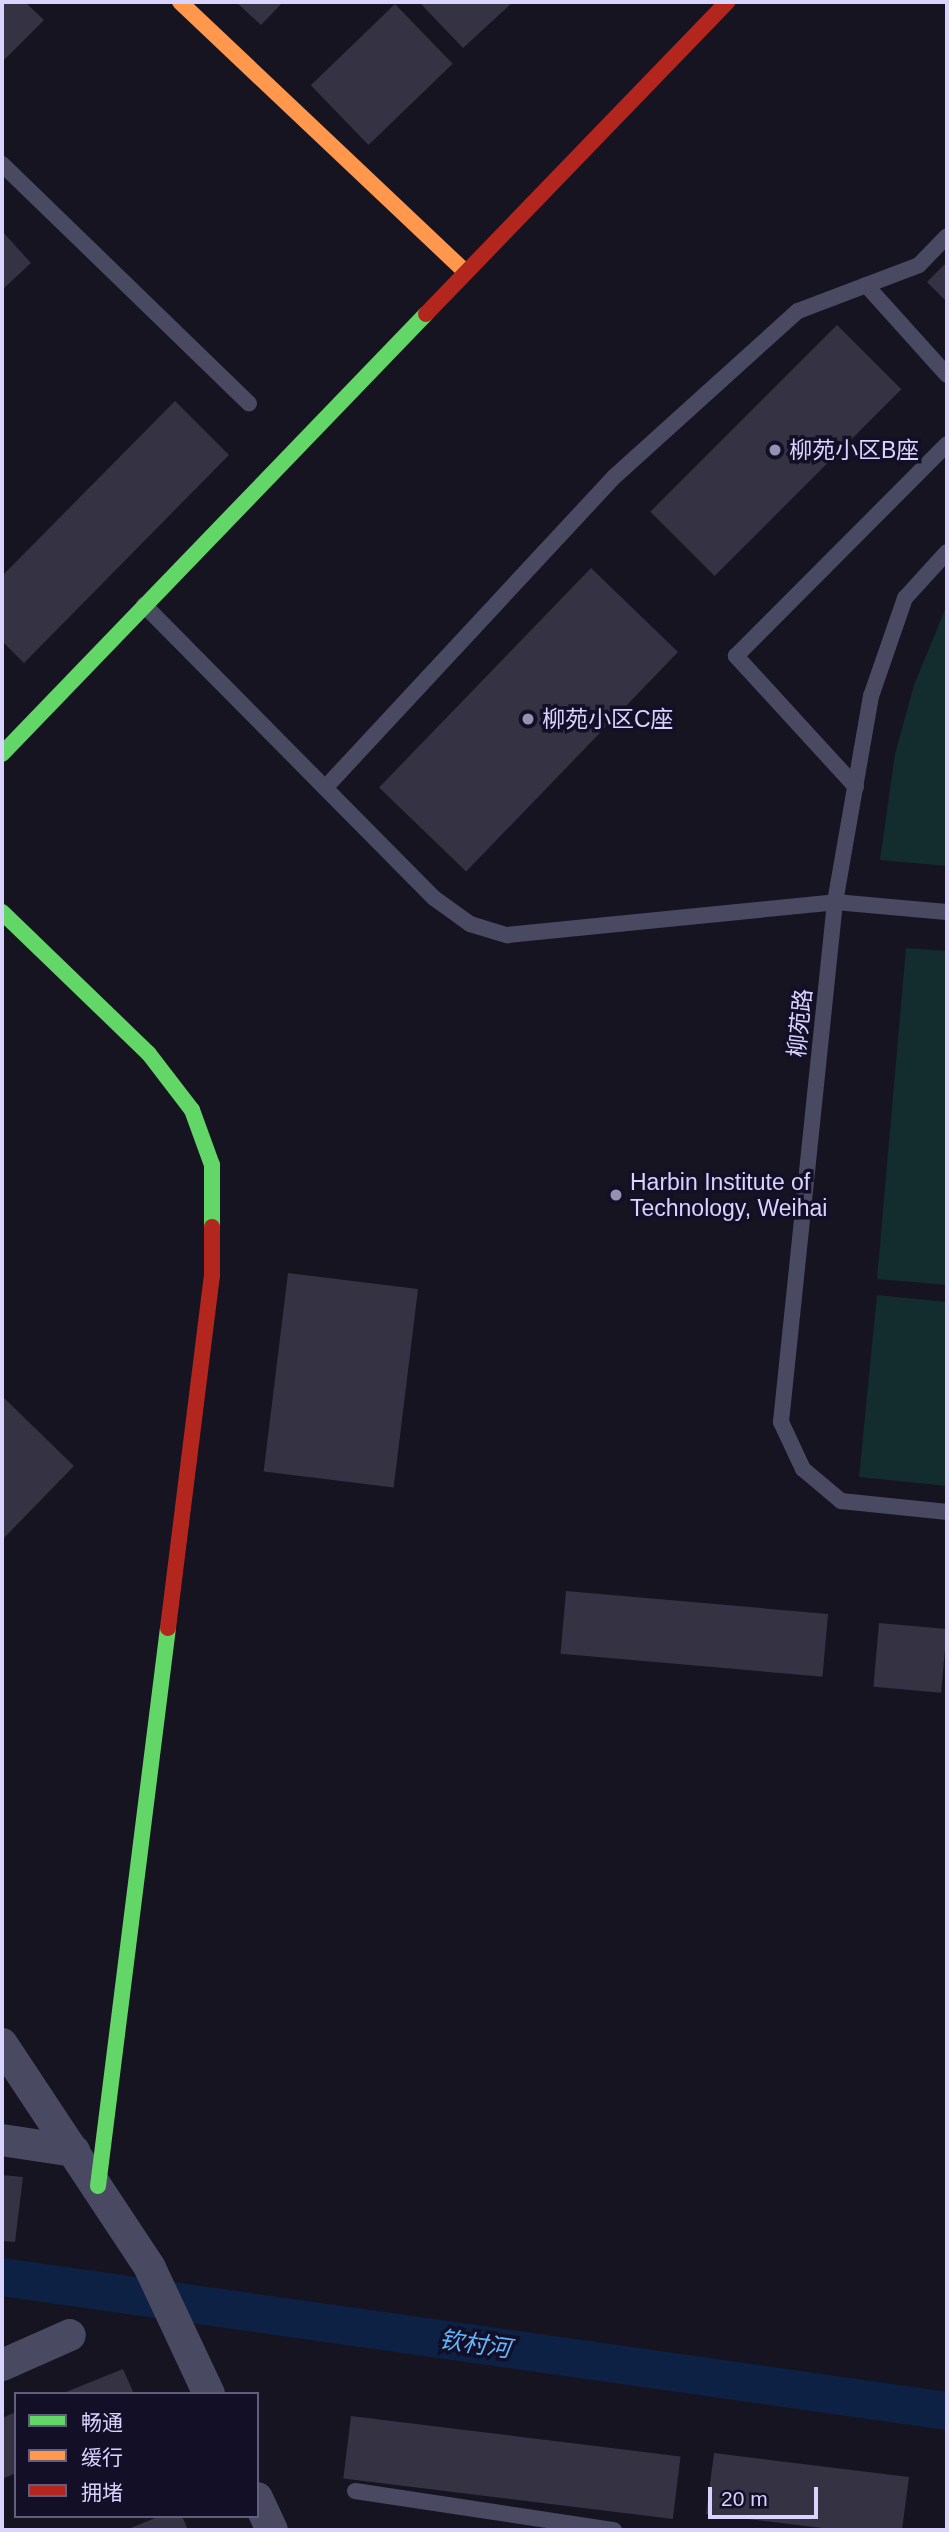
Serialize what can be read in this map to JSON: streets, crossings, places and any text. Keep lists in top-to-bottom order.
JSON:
{
  "streets": {
    "lane": ["柳苑路"]
  },
  "water": ["钦村河"],
  "places": ["柳苑小区B座", "柳苑小区C座", "Harbin Institute of Technology, Weihai"],
  "legend": ["畅通", "缓行", "拥堵"],
  "scale_bar": "20 m"
}
